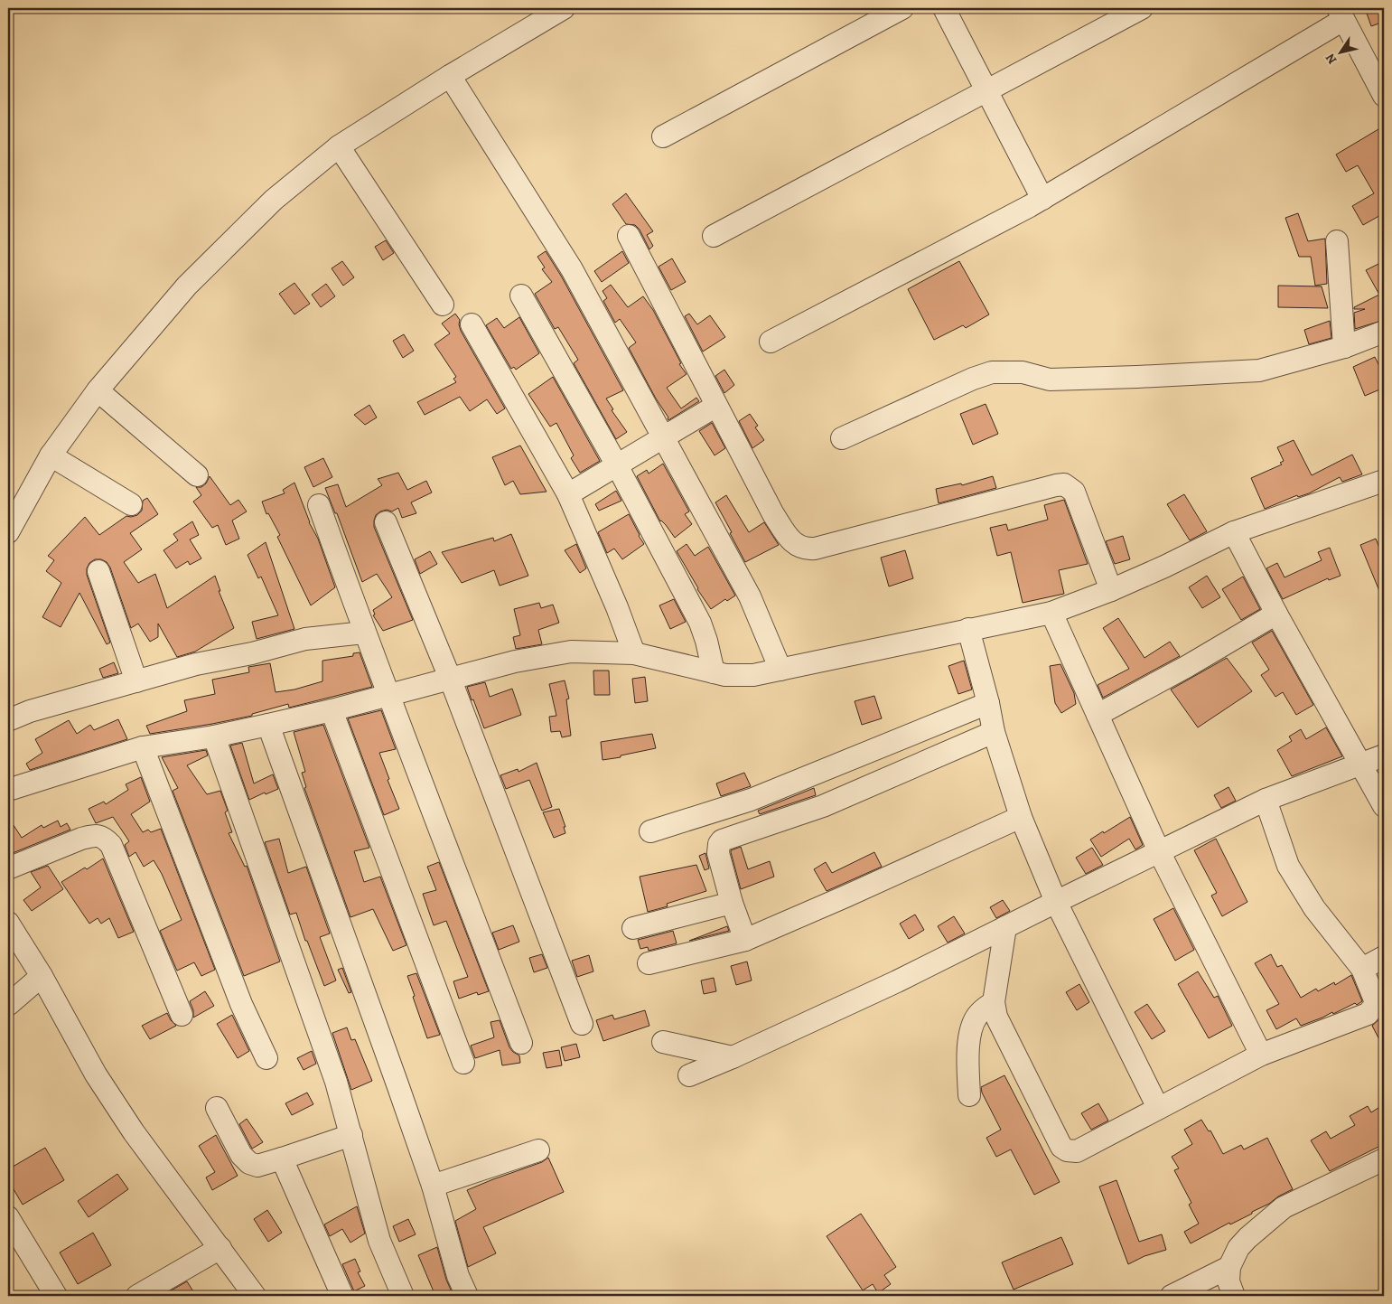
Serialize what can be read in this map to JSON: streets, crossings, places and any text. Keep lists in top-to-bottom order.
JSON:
{
  "north": "bottom left"
}
